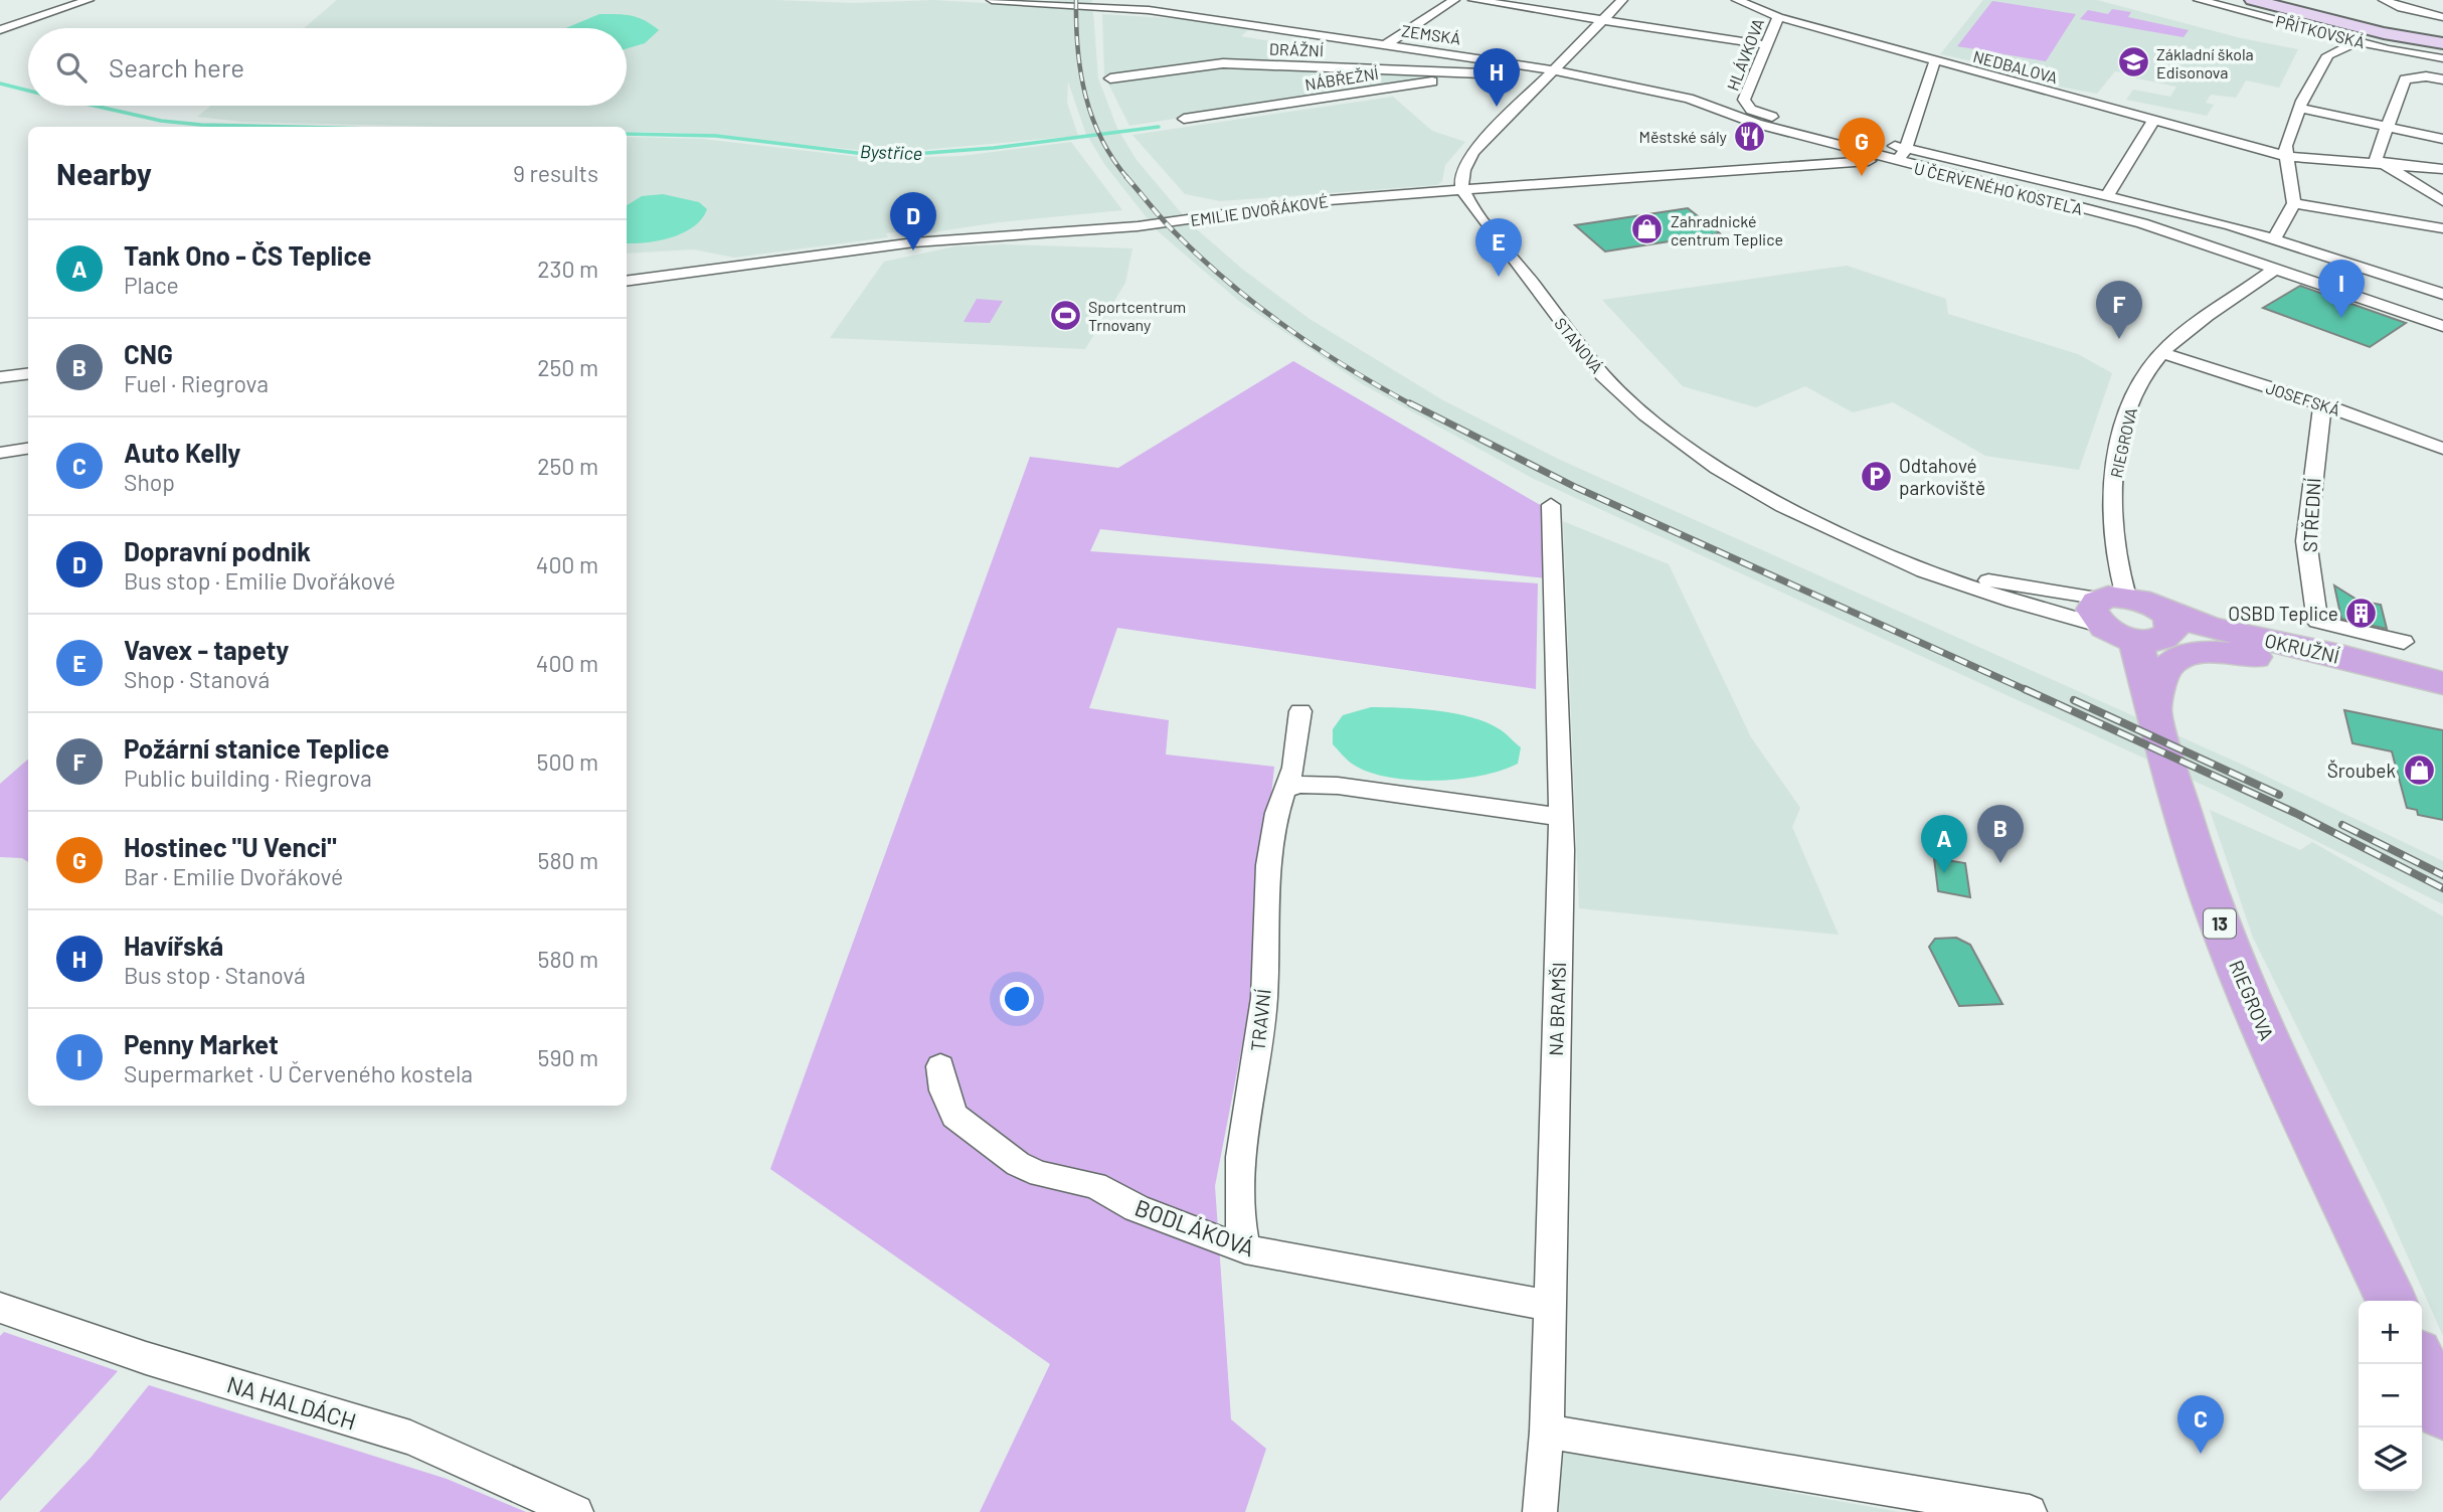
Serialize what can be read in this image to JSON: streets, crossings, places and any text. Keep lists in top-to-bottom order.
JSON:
{
  "streets": {
    "main road": ["RIEGROVA", "OKRUŽNÍ", "13"],
    "street": [
      "PŘÍTKOVSKÁ",
      "ZEMSKÁ",
      "DRÁŽNÍ",
      "HLÁVKOVA",
      "NEDBALOVA",
      "NÁBŘEŽNÍ",
      "U ČERVENÉHO KOSTELA",
      "EMILIE DVOŘÁKOVÉ",
      "STANOVÁ",
      "JOSEFSKÁ",
      "STŘEDNÍ",
      "NA BRAMŠI",
      "TRAVNÍ",
      "BODLÁKOVÁ",
      "NA HALDÁCH"
    ]
  },
  "crossings": [
    ["ZEMSKÁ", "NÁBŘEŽNÍ"],
    ["ZEMSKÁ", "U ČERVENÉHO KOSTELA"],
    ["ZEMSKÁ", "EMILIE DVOŘÁKOVÉ"],
    ["DRÁŽNÍ", "NÁBŘEŽNÍ"],
    ["HLÁVKOVA", "NEDBALOVA"],
    ["HLÁVKOVA", "U ČERVENÉHO KOSTELA"],
    ["U ČERVENÉHO KOSTELA", "EMILIE DVOŘÁKOVÉ"],
    ["U ČERVENÉHO KOSTELA", "RIEGROVA"],
    ["EMILIE DVOŘÁKOVÉ", "STANOVÁ"],
    ["STANOVÁ", "RIEGROVA"],
    ["STANOVÁ", "OKRUŽNÍ"],
    ["JOSEFSKÁ", "RIEGROVA"],
    ["JOSEFSKÁ", "STŘEDNÍ"],
    ["RIEGROVA", "OKRUŽNÍ"],
    ["NA BRAMŠI", "BODLÁKOVÁ"],
    ["TRAVNÍ", "BODLÁKOVÁ"]
  ],
  "water": ["Bystřice"],
  "places": {
    "school or university": ["Základní škola Edisonova"],
    "restaurant": ["Městské sály"],
    "shop": ["Zahradnické centrum Teplice", "Šroubek"],
    "sports": ["Sportcentrum Trnovany"],
    "parking": ["Odtahové parkoviště"],
    "building": ["OSBD Teplice"]
  },
  "page": {
    "search": "Search here",
    "pins": [
      "H",
      "G",
      "D",
      "E",
      "I",
      "F",
      "B",
      "A",
      "C"
    ],
    "heading": ["Nearby", "9 results"],
    "list": [
      {
        "mark": "A",
        "name": "Tank Ono - ČS Teplice",
        "note": "Place",
        "value": "230 m"
      },
      {
        "mark": "B",
        "name": "CNG",
        "note": "Fuel · Riegrova",
        "value": "250 m"
      },
      {
        "mark": "C",
        "name": "Auto Kelly",
        "note": "Shop",
        "value": "250 m"
      },
      {
        "mark": "D",
        "name": "Dopravní podnik",
        "note": "Bus stop · Emilie Dvořákové",
        "value": "400 m"
      },
      {
        "mark": "E",
        "name": "Vavex - tapety",
        "note": "Shop · Stanová",
        "value": "400 m"
      },
      {
        "mark": "F",
        "name": "Požární stanice Teplice",
        "note": "Public building · Riegrova",
        "value": "500 m"
      },
      {
        "mark": "G",
        "name": "Hostinec \"U Venci\"",
        "note": "Bar · Emilie Dvořákové",
        "value": "580 m"
      },
      {
        "mark": "H",
        "name": "Havířská",
        "note": "Bus stop · Stanová",
        "value": "580 m"
      },
      {
        "mark": "I",
        "name": "Penny Market",
        "note": "Supermarket · U Červeného kostela",
        "value": "590 m"
      }
    ],
    "map_buttons": ["+", "−"]
  }
}
